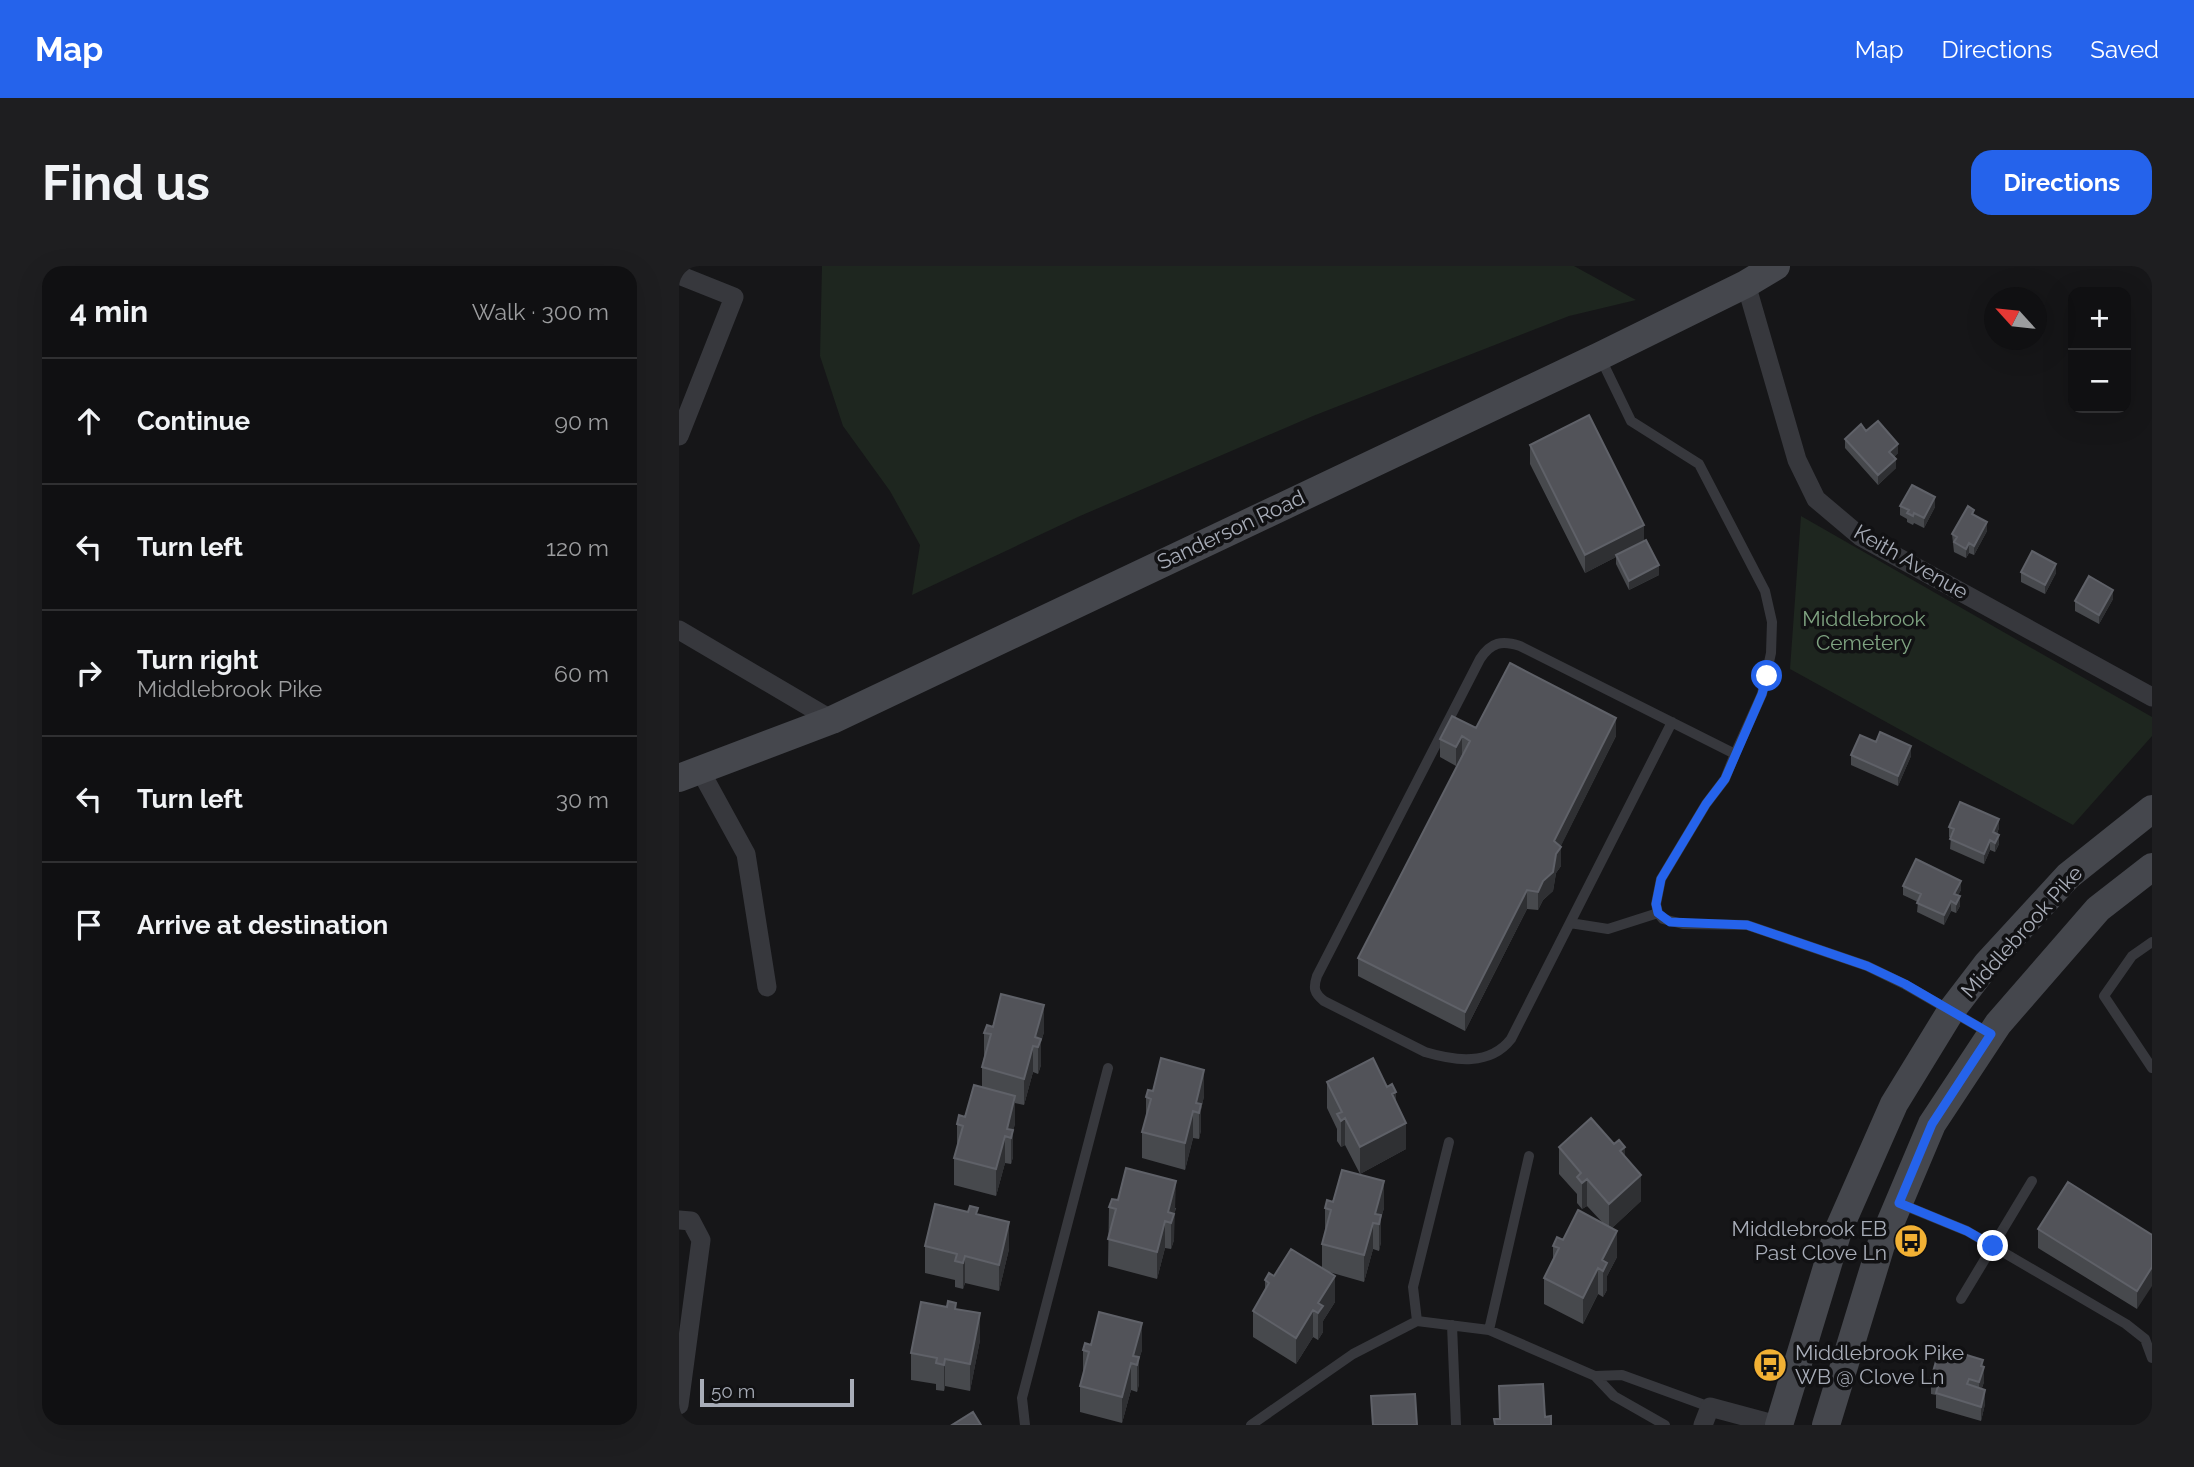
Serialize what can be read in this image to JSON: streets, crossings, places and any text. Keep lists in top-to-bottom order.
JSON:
{
  "streets": {
    "main road": ["Sanderson Road", "Middlebrook Pike"],
    "street": ["Keith Avenue"]
  },
  "crossings": [
    ["Sanderson Road", "Keith Avenue"]
  ],
  "parks": ["Middlebrook Cemetery"],
  "places": {
    "bus stop": ["Middlebrook EB Past Clove Ln", "Middlebrook Pike WB @ Clove Ln"]
  },
  "scale_bar": "50 m",
  "north": "top left",
  "page": {
    "header": "Map",
    "nav": ["Map", "Directions", "Saved"],
    "buttons": "Directions",
    "title": "Find us",
    "heading": ["4 min", "Walk · 300 m"],
    "map_buttons": ["+", "−"],
    "list": [
      ["Continue", "90 m"],
      ["Turn left", "120 m"],
      ["Turn right", "Middlebrook Pike", "60 m"],
      ["Turn left", "30 m"],
      "Arrive at destination"
    ],
    "scale": "50 m"
  }
}
